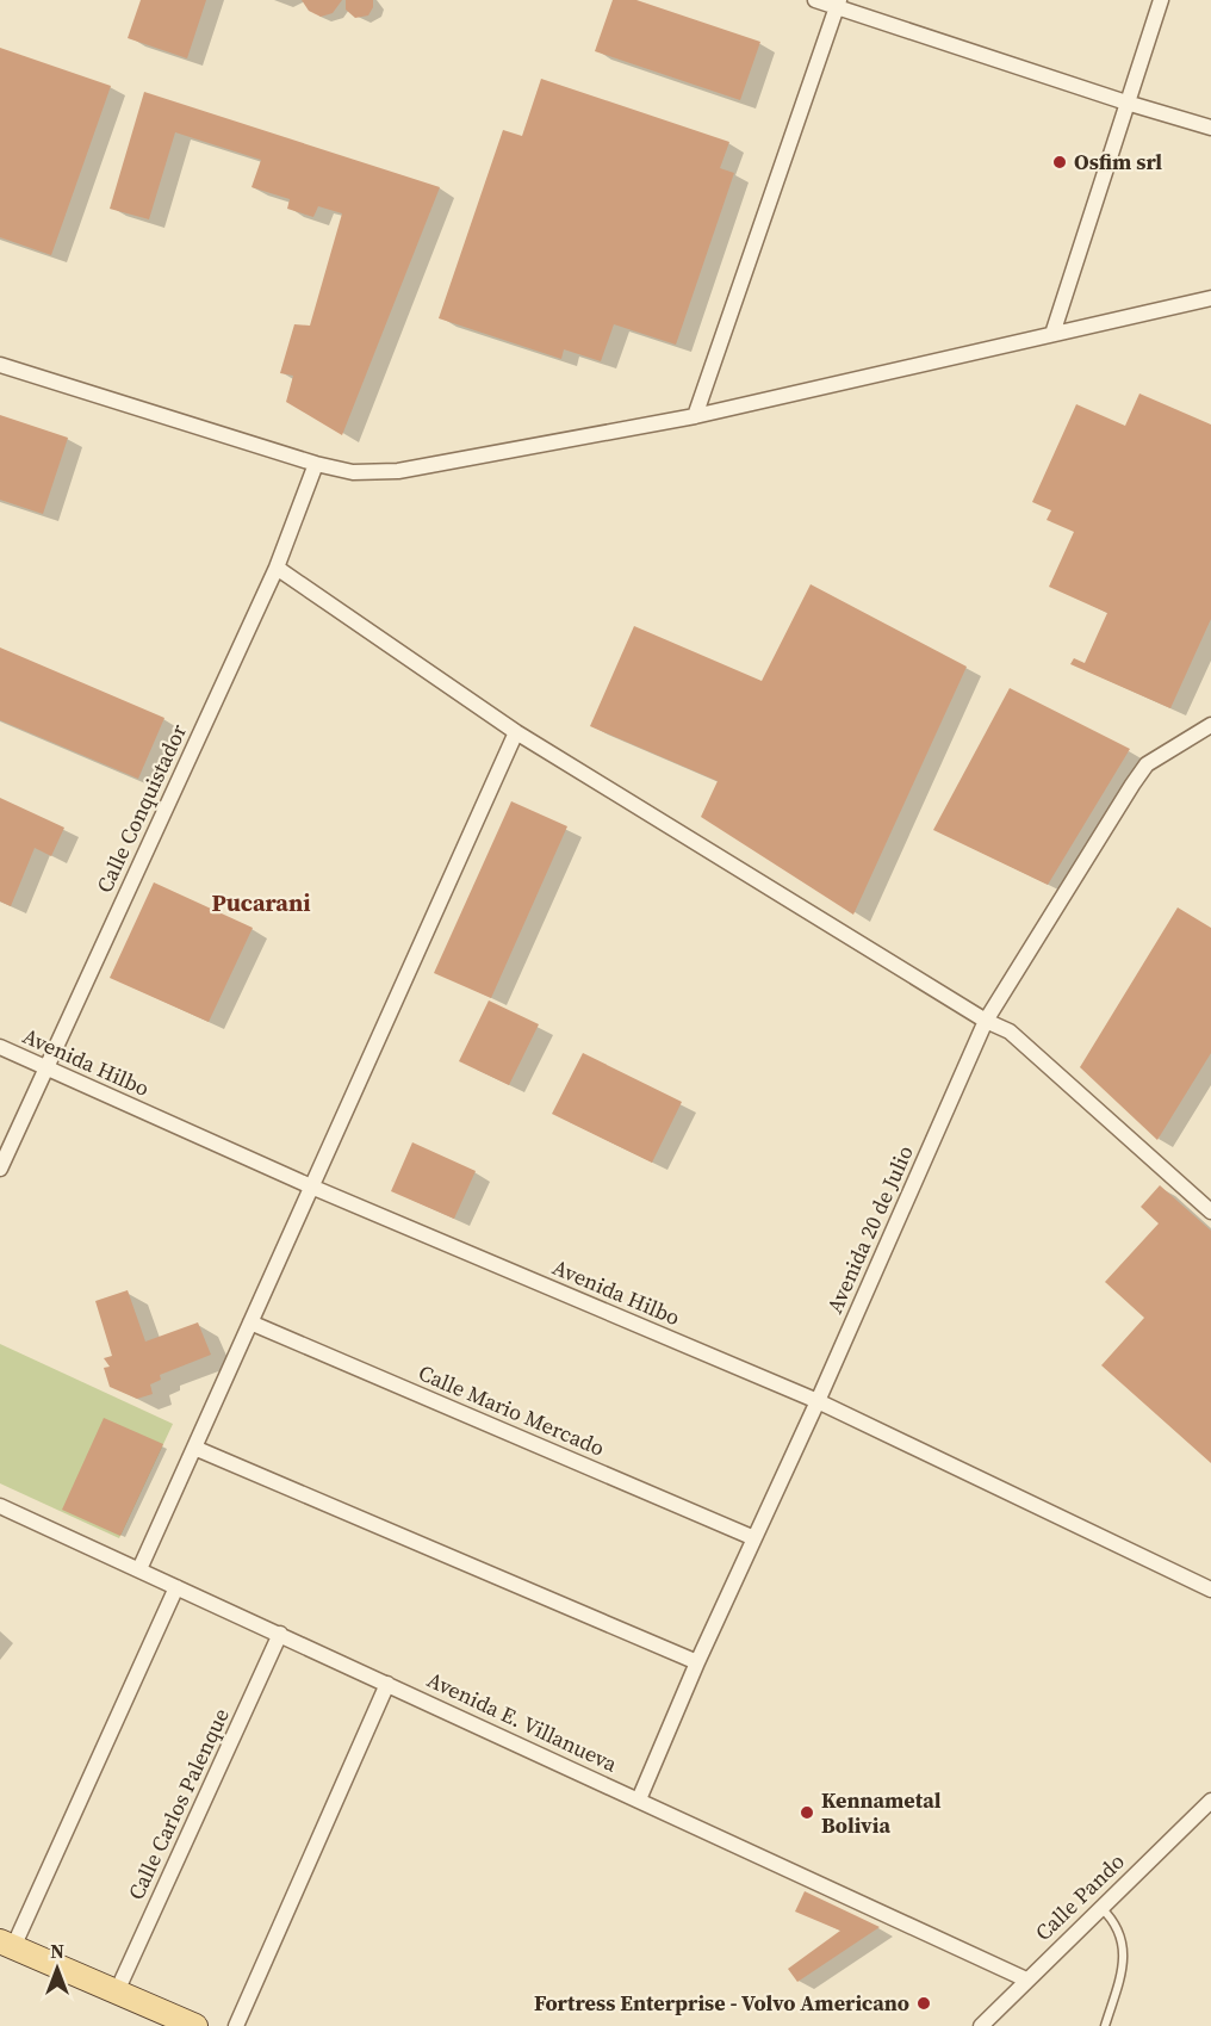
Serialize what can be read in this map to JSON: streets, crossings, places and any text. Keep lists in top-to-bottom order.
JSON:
{
  "streets": {
    "street": [
      "Calle Conquistador",
      "Avenida Hilbo",
      "Avenida 20 de Julio",
      "Calle Mario Mercado",
      "Avenida E. Villanueva",
      "Calle Carlos Palenque",
      "Calle Pando"
    ]
  },
  "crossings": [
    ["Calle Conquistador", "Avenida Hilbo"],
    ["Avenida Hilbo", "Avenida 20 de Julio"],
    ["Avenida 20 de Julio", "Calle Mario Mercado"],
    ["Avenida 20 de Julio", "Avenida E. Villanueva"],
    ["Avenida E. Villanueva", "Calle Carlos Palenque"],
    ["Avenida E. Villanueva", "Calle Pando"]
  ],
  "districts": ["Pucarani"],
  "places": ["Osfim srl", "Kennametal Bolivia", "Fortress Enterprise - Volvo Americano"],
  "north": "top"
}
